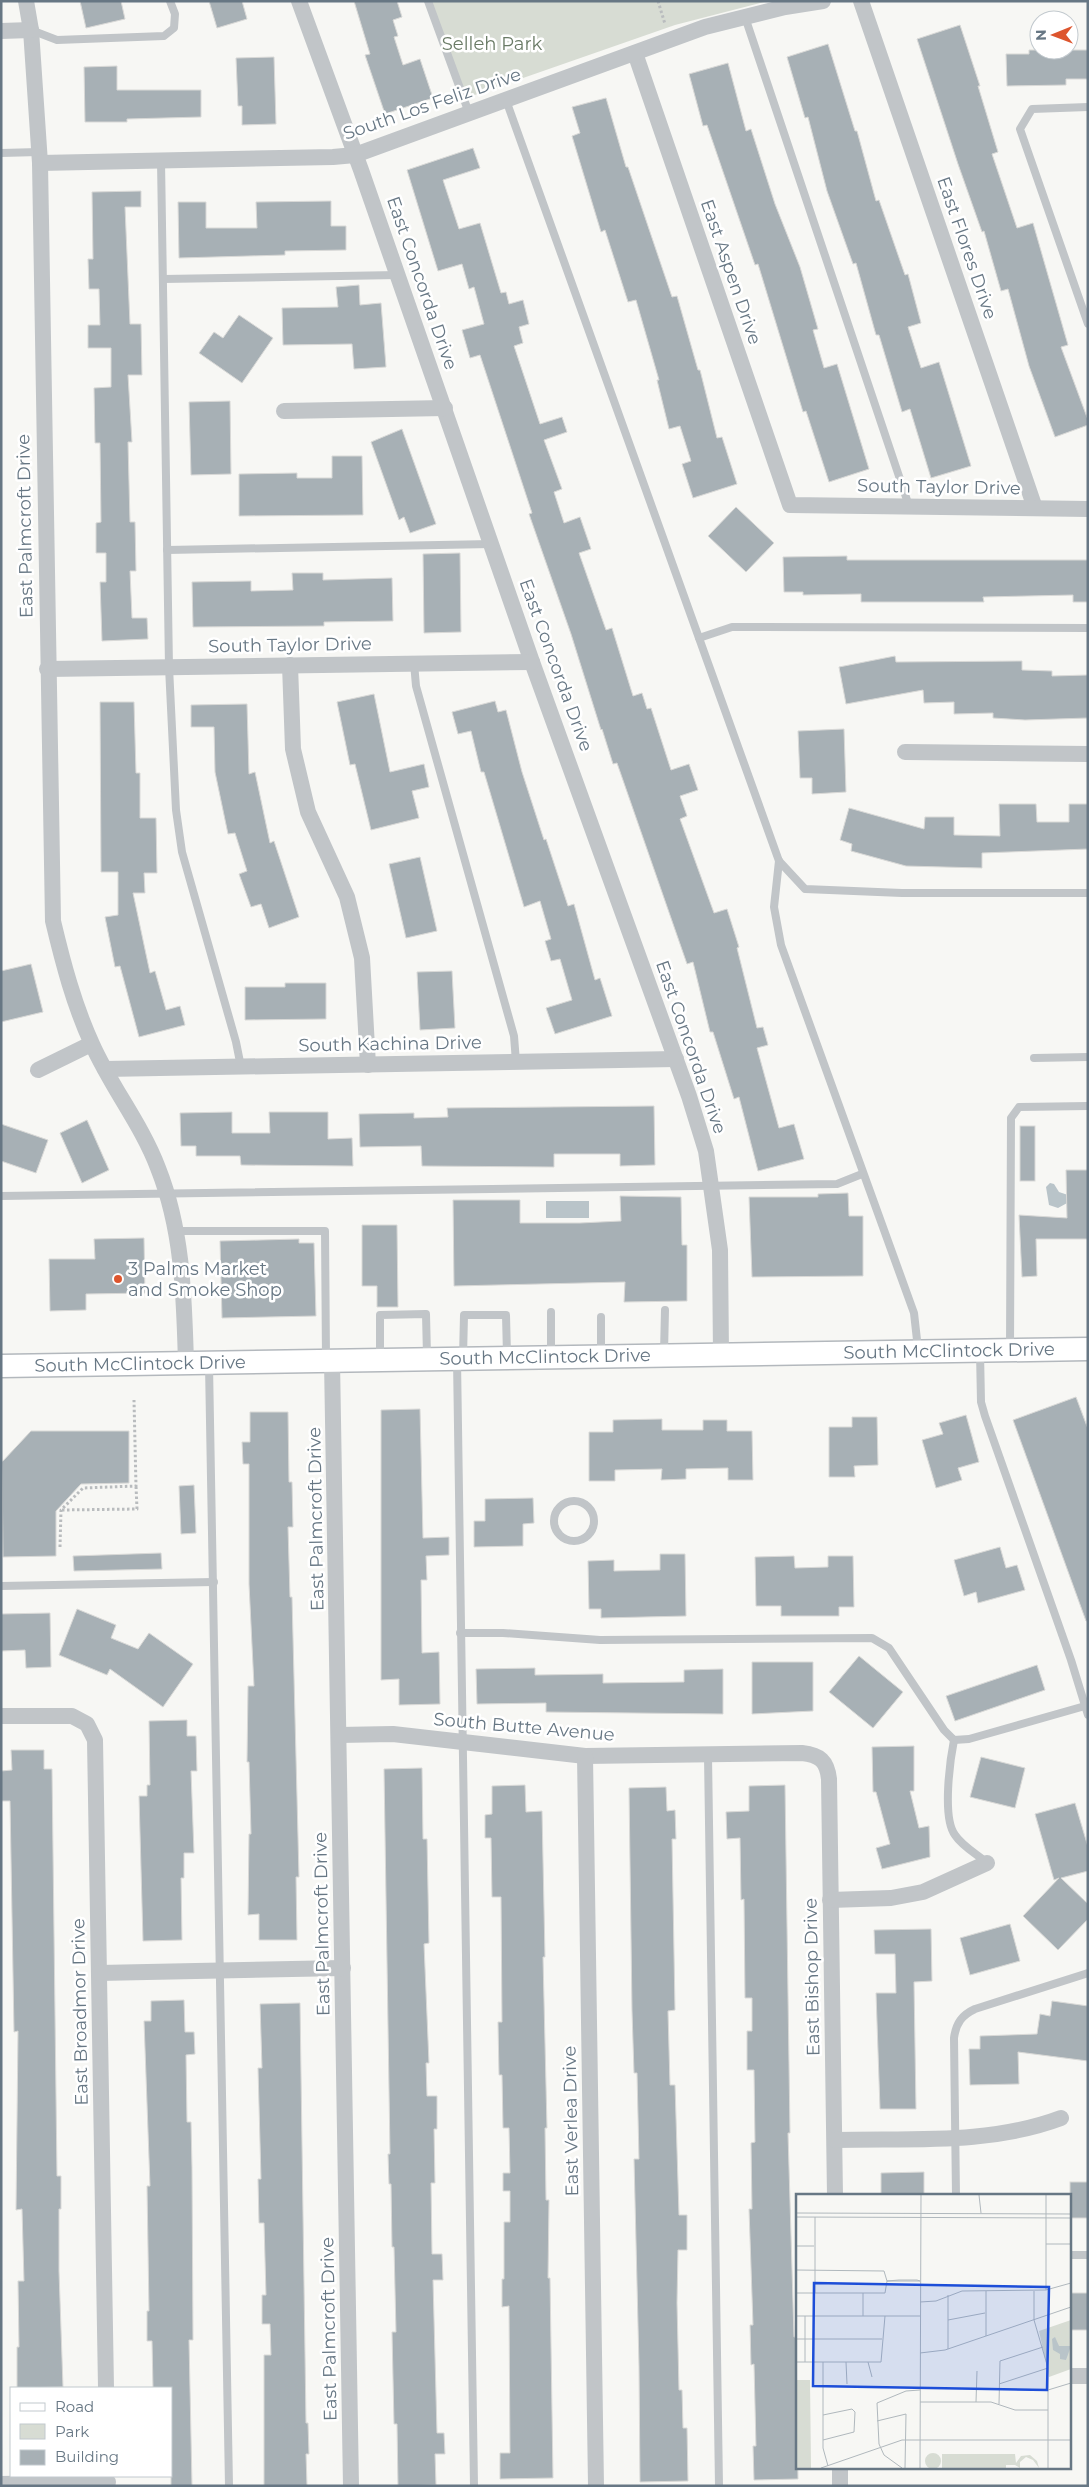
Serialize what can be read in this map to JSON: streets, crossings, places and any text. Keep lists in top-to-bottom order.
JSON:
{
  "streets": {
    "main road": ["South McClintock Drive"],
    "street": [
      "South Los Feliz Drive",
      "East Flores Drive",
      "East Aspen Drive",
      "East Concorda Drive",
      "South Taylor Drive",
      "East Palmcroft Drive",
      "South Kachina Drive",
      "South Butte Avenue",
      "East Bishop Drive",
      "East Broadmor Drive",
      "East Verlea Drive"
    ]
  },
  "crossings": [
    ["South Los Feliz Drive", "East Aspen Drive"],
    ["South Los Feliz Drive", "East Concorda Drive"],
    ["South Los Feliz Drive", "East Palmcroft Drive"],
    ["East Flores Drive", "South Taylor Drive"],
    ["East Aspen Drive", "South Taylor Drive"],
    ["East Concorda Drive", "South Taylor Drive"],
    ["East Concorda Drive", "South Kachina Drive"],
    ["East Concorda Drive", "South McClintock Drive"],
    ["South Taylor Drive", "East Palmcroft Drive"],
    ["East Palmcroft Drive", "South Kachina Drive"],
    ["East Palmcroft Drive", "South McClintock Drive"],
    ["East Palmcroft Drive", "South Butte Avenue"],
    ["South Butte Avenue", "East Bishop Drive"],
    ["South Butte Avenue", "East Verlea Drive"]
  ],
  "parks": ["Selleh Park"],
  "places": ["3 Palms Market and Smoke Shop"],
  "legend": ["Road", "Park", "Building"],
  "north": "left"
}
